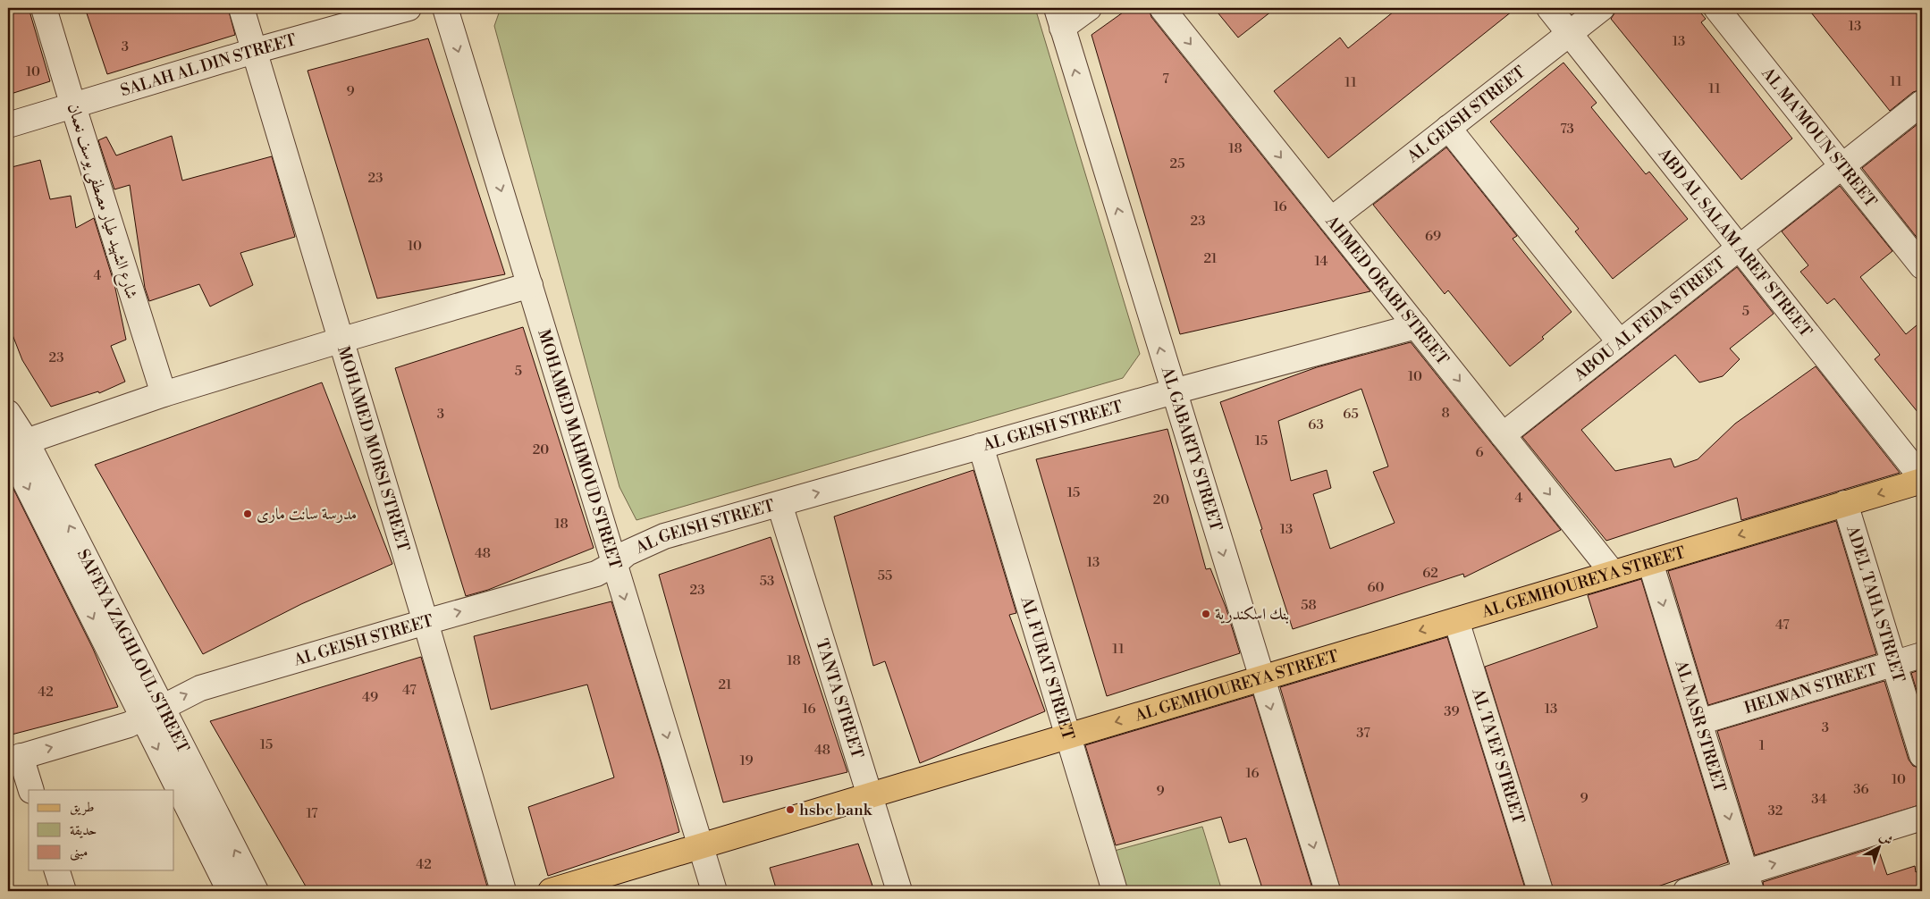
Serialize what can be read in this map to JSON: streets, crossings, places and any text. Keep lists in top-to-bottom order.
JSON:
{
  "streets": {
    "main road": ["AL GEMHOUREYA STREET"],
    "street": [
      "SALAH AL DIN STREET",
      "AL GEISH STREET",
      "AL MA'MOUN STREET",
      "شارع الشهيد طيار مصطفى يوسف نعمان",
      "ABD AL SALAM AREF STREET",
      "AHMED ORABI STREET",
      "ABOU AL FEDA STREET",
      "MOHAMED MORSI STREET",
      "MOHAMED MAHMOUD STREET",
      "AL GABARTY STREET",
      "ADEL TAHA STREET",
      "SAFEYA ZAGHLOUL STREET",
      "AL FURAT STREET",
      "HELWAN STREET",
      "TANTA STREET",
      "AL NASR STREET",
      "AL TA'EF STREET"
    ]
  },
  "crossings": [
    ["SALAH AL DIN STREET", "شارع الشهيد طيار مصطفى يوسف نعمان"],
    ["SALAH AL DIN STREET", "MOHAMED MORSI STREET"],
    ["AL GEISH STREET", "ABD AL SALAM AREF STREET"],
    ["AL GEISH STREET", "AHMED ORABI STREET"],
    ["AL GEISH STREET", "MOHAMED MORSI STREET"],
    ["AL GEISH STREET", "MOHAMED MAHMOUD STREET"],
    ["AL GEISH STREET", "AL GABARTY STREET"],
    ["AL GEISH STREET", "SAFEYA ZAGHLOUL STREET"],
    ["AL GEISH STREET", "AL FURAT STREET"],
    ["AL GEISH STREET", "TANTA STREET"],
    ["AL MA'MOUN STREET", "ABOU AL FEDA STREET"],
    ["ABD AL SALAM AREF STREET", "ABOU AL FEDA STREET"],
    ["ABD AL SALAM AREF STREET", "AL GEMHOUREYA STREET"],
    ["AHMED ORABI STREET", "ABOU AL FEDA STREET"],
    ["AHMED ORABI STREET", "AL GEMHOUREYA STREET"],
    ["MOHAMED MAHMOUD STREET", "AL GEMHOUREYA STREET"],
    ["AL GABARTY STREET", "AL GEMHOUREYA STREET"],
    ["AL GEMHOUREYA STREET", "ADEL TAHA STREET"],
    ["AL GEMHOUREYA STREET", "AL FURAT STREET"],
    ["AL GEMHOUREYA STREET", "TANTA STREET"],
    ["AL GEMHOUREYA STREET", "AL NASR STREET"],
    ["AL GEMHOUREYA STREET", "AL TA'EF STREET"],
    ["ADEL TAHA STREET", "HELWAN STREET"],
    ["HELWAN STREET", "AL NASR STREET"]
  ],
  "one_way": [
    "AL GEISH STREET",
    "AHMED ORABI STREET",
    "MOHAMED MAHMOUD STREET",
    "AL GEMHOUREYA STREET",
    "AL NASR STREET"
  ],
  "places": ["مدرسة سانت مارى", "بنك اسكندرية", "hsbc bank"],
  "house_numbers": [
    "13",
    "13",
    "3",
    "10",
    "7",
    "11",
    "11",
    "11",
    "9",
    "73",
    "18",
    "25",
    "23",
    "16",
    "23",
    "69",
    "10",
    "21",
    "14",
    "4",
    "5",
    "23",
    "5",
    "10",
    "8",
    "3",
    "65",
    "63",
    "15",
    "20",
    "6",
    "15",
    "4",
    "20",
    "18",
    "13",
    "48",
    "13",
    "62",
    "55",
    "53",
    "60",
    "23",
    "58",
    "47",
    "11",
    "18",
    "21",
    "47",
    "42",
    "49",
    "16",
    "13",
    "39",
    "3",
    "37",
    "15",
    "1",
    "48",
    "19",
    "16",
    "10",
    "36",
    "9",
    "9",
    "34",
    "32",
    "17",
    "42"
  ],
  "legend": ["طريق", "حديقة", "مبنى"],
  "north": "top right"
}
